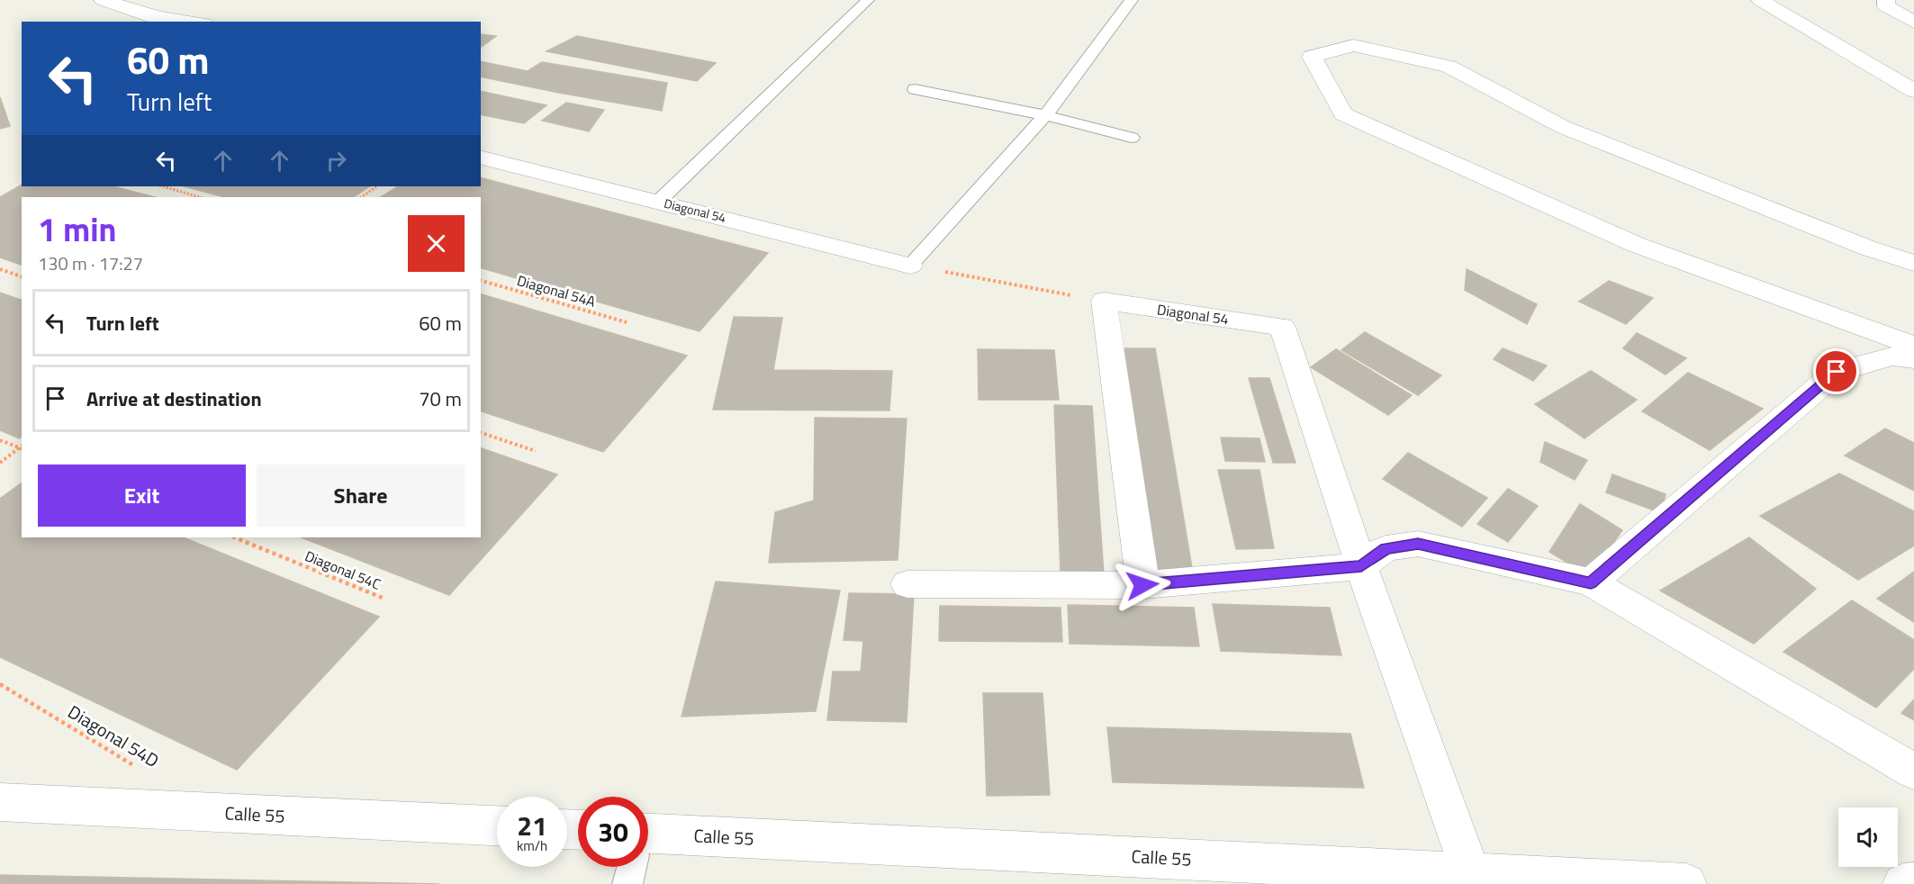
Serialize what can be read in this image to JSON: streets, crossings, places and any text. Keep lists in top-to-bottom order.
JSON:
{
  "streets": {
    "street": ["Diagonal 54", "Calle 55"],
    "path": ["Diagonal 54A", "Diagonal 54C", "Diagonal 54D"]
  },
  "page": {
    "turn": ["60 m", "Turn left"],
    "heading": ["1 min", "130 m · 17:27"],
    "list": [
      {
        "name": "Turn left",
        "value": "60 m"
      },
      {
        "name": "Arrive at destination",
        "value": "70 m"
      }
    ],
    "buttons": ["Exit", "Share"],
    "speed": "21 km/h",
    "limit": "30"
  }
}
